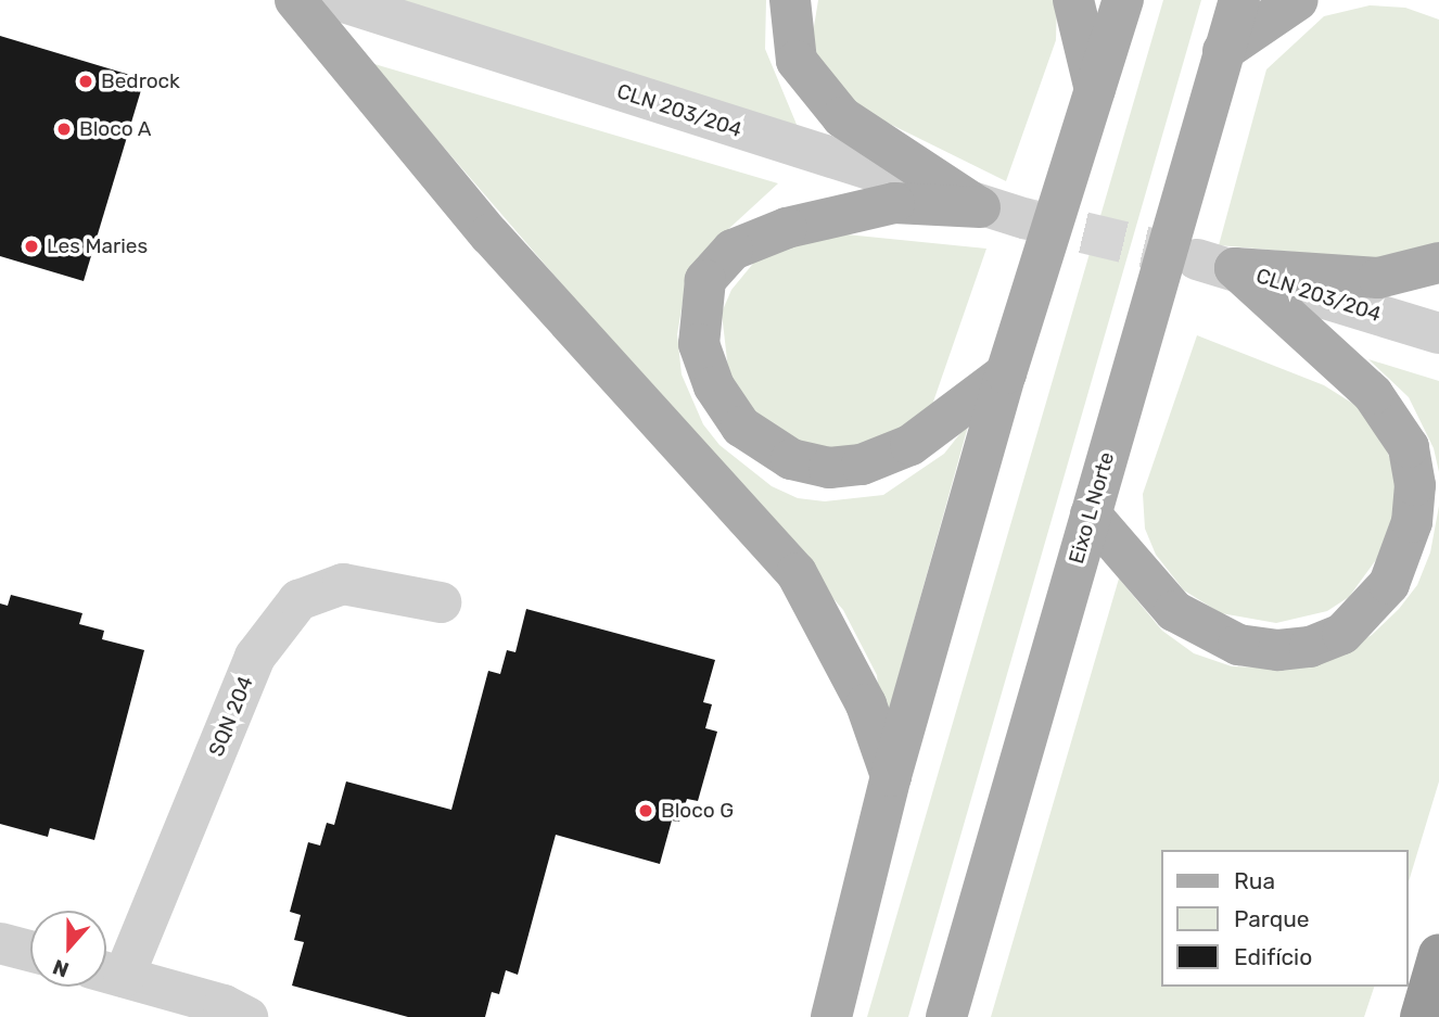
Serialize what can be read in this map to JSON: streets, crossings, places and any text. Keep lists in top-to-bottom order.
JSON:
{
  "streets": {
    "main road": ["Eixo L Norte"],
    "street": ["CLN 203/204", "SQN 204"]
  },
  "places": [
    "Bedrock",
    "Bloco A",
    "Les Maries",
    "Bloco G"
  ],
  "legend": ["Rua", "Parque", "Edifício"],
  "north": "bottom"
}
